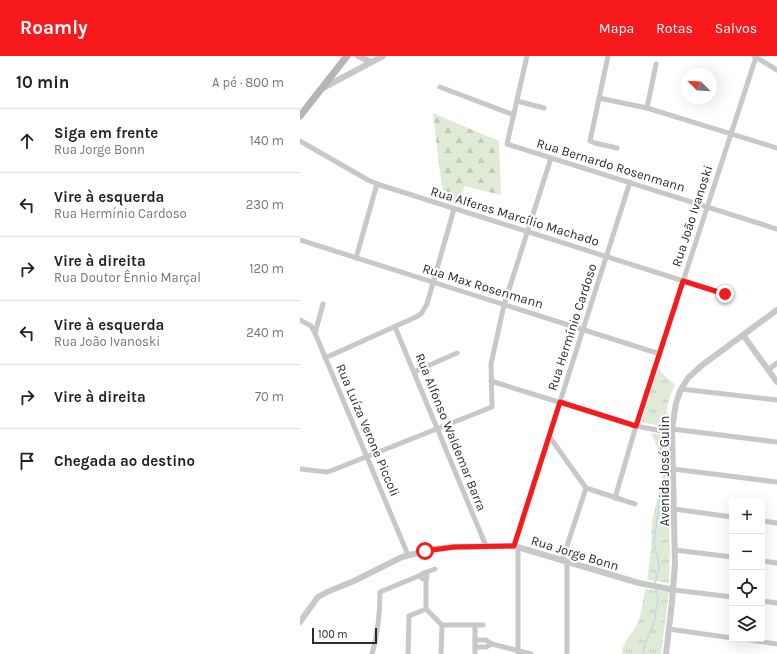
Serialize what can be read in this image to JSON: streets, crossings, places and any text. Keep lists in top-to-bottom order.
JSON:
{
  "streets": {
    "street": [
      "Rua Bernardo Rosenmann",
      "Rua Alferes Marcílio Machado",
      "Rua João Ivanoski",
      "Rua Max Rosenmann",
      "Rua Hermínio Cardoso",
      "Rua Luíza Verone Piccoli",
      "Rua Alfonso Waldemar Barra",
      "Avenida José Gulin",
      "Rua Jorge Bonn"
    ]
  },
  "crossings": [
    ["Rua Bernardo Rosenmann", "Rua João Ivanoski"],
    ["Rua Bernardo Rosenmann", "Rua Hermínio Cardoso"],
    ["Rua Alferes Marcílio Machado", "Rua João Ivanoski"],
    ["Rua Alferes Marcílio Machado", "Rua Hermínio Cardoso"],
    ["Rua João Ivanoski", "Rua Max Rosenmann"],
    ["Rua Max Rosenmann", "Rua Hermínio Cardoso"],
    ["Rua Hermínio Cardoso", "Rua Jorge Bonn"],
    ["Rua Luíza Verone Piccoli", "Rua Jorge Bonn"],
    ["Rua Alfonso Waldemar Barra", "Rua Jorge Bonn"],
    ["Avenida José Gulin", "Rua Jorge Bonn"]
  ],
  "scale_bar": "100 m",
  "north": "top left",
  "page": {
    "header": "Roamly",
    "nav": ["Mapa", "Rotas", "Salvos"],
    "heading": ["10 min", "A pé · 800 m"],
    "list": [
      ["Siga em frente", "Rua Jorge Bonn", "140 m"],
      ["Vire à esquerda", "Rua Hermínio Cardoso", "230 m"],
      ["Vire à direita", "Rua Doutor Ênnio Marçal", "120 m"],
      ["Vire à esquerda", "Rua João Ivanoski", "240 m"],
      ["Vire à direita", "70 m"],
      "Chegada ao destino"
    ],
    "map_buttons": ["+", "−"],
    "scale": "100 m"
  }
}
